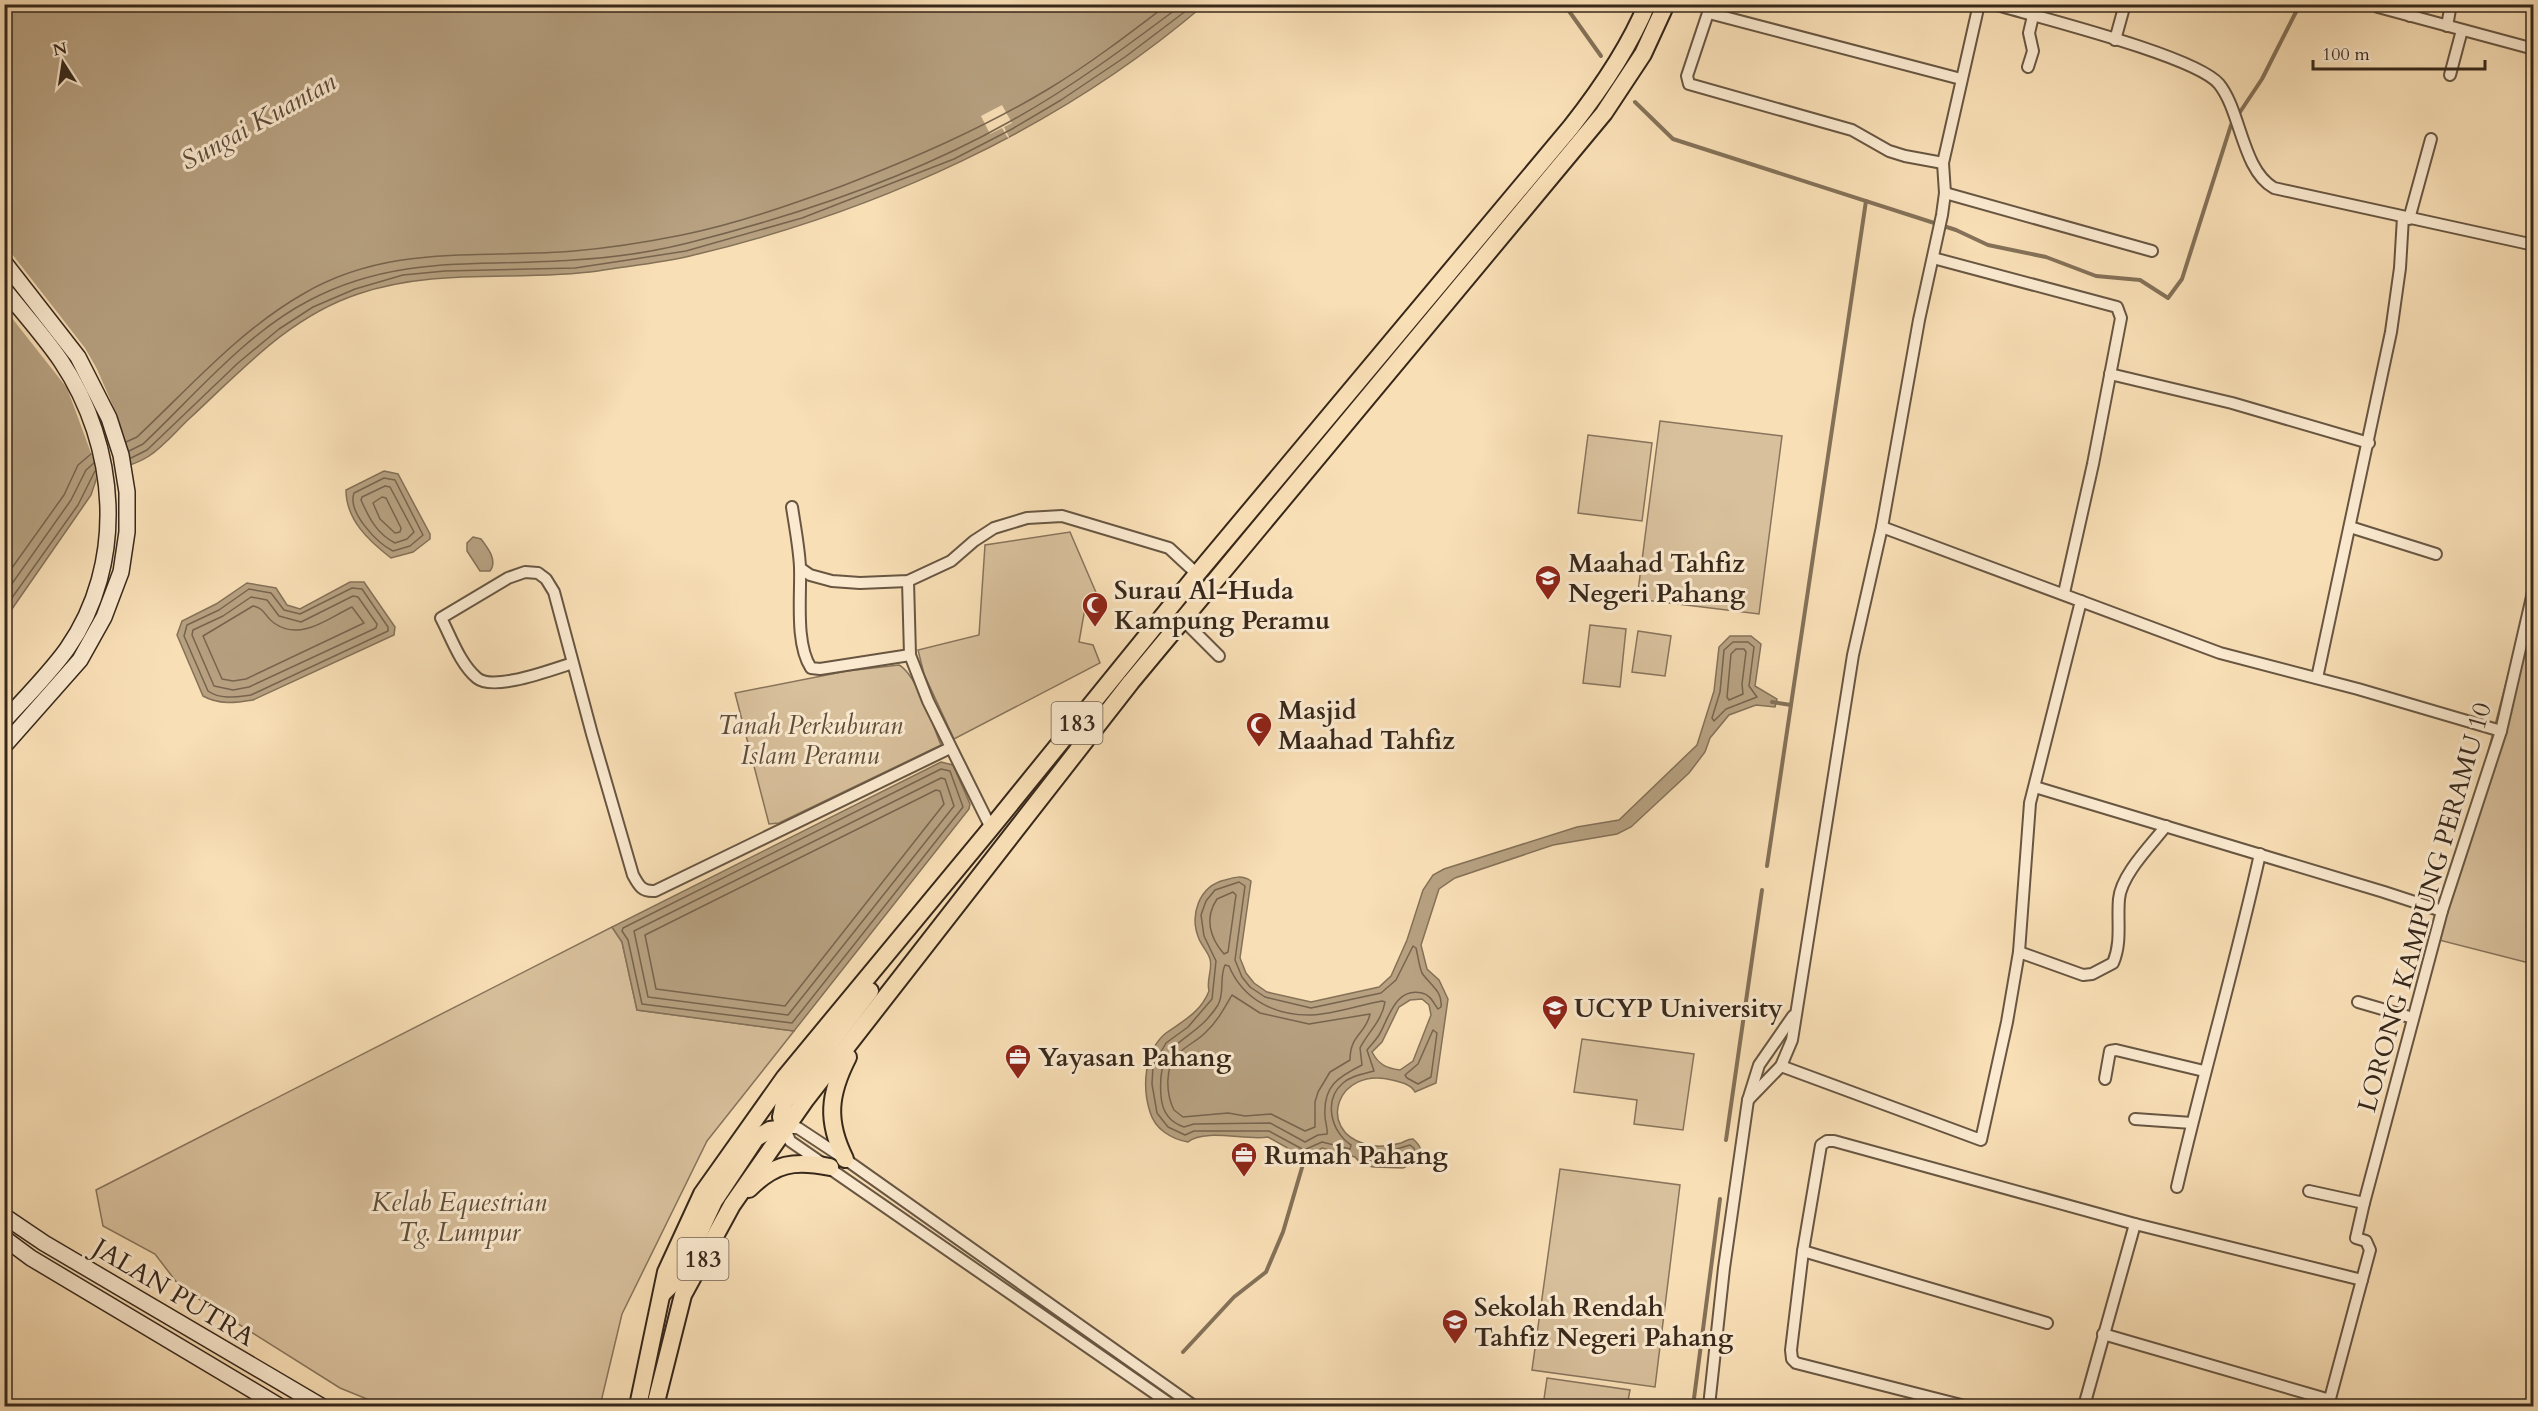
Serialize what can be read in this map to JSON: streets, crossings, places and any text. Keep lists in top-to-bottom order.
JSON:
{
  "streets": {
    "highway": ["183"],
    "main road": ["JALAN PUTRA"],
    "street": ["LORONG KAMPUNG PERAMU 10"]
  },
  "water": ["Sungai Kuantan"],
  "parks": ["Tanah Perkuburan Islam Peramu", "Kelab Equestrian Tg. Lumpur"],
  "places": {
    "school or university": ["Maahad Tahfiz Negeri Pahang", "UCYP University", "Sekolah Rendah Tahfiz Negeri Pahang"],
    "mosque": ["Surau Al-Huda Kampung Peramu", "Masjid Maahad Tahfiz"],
    "office": ["Yayasan Pahang", "Rumah Pahang"]
  },
  "scale_bar": "100 m",
  "north": "top"
}
